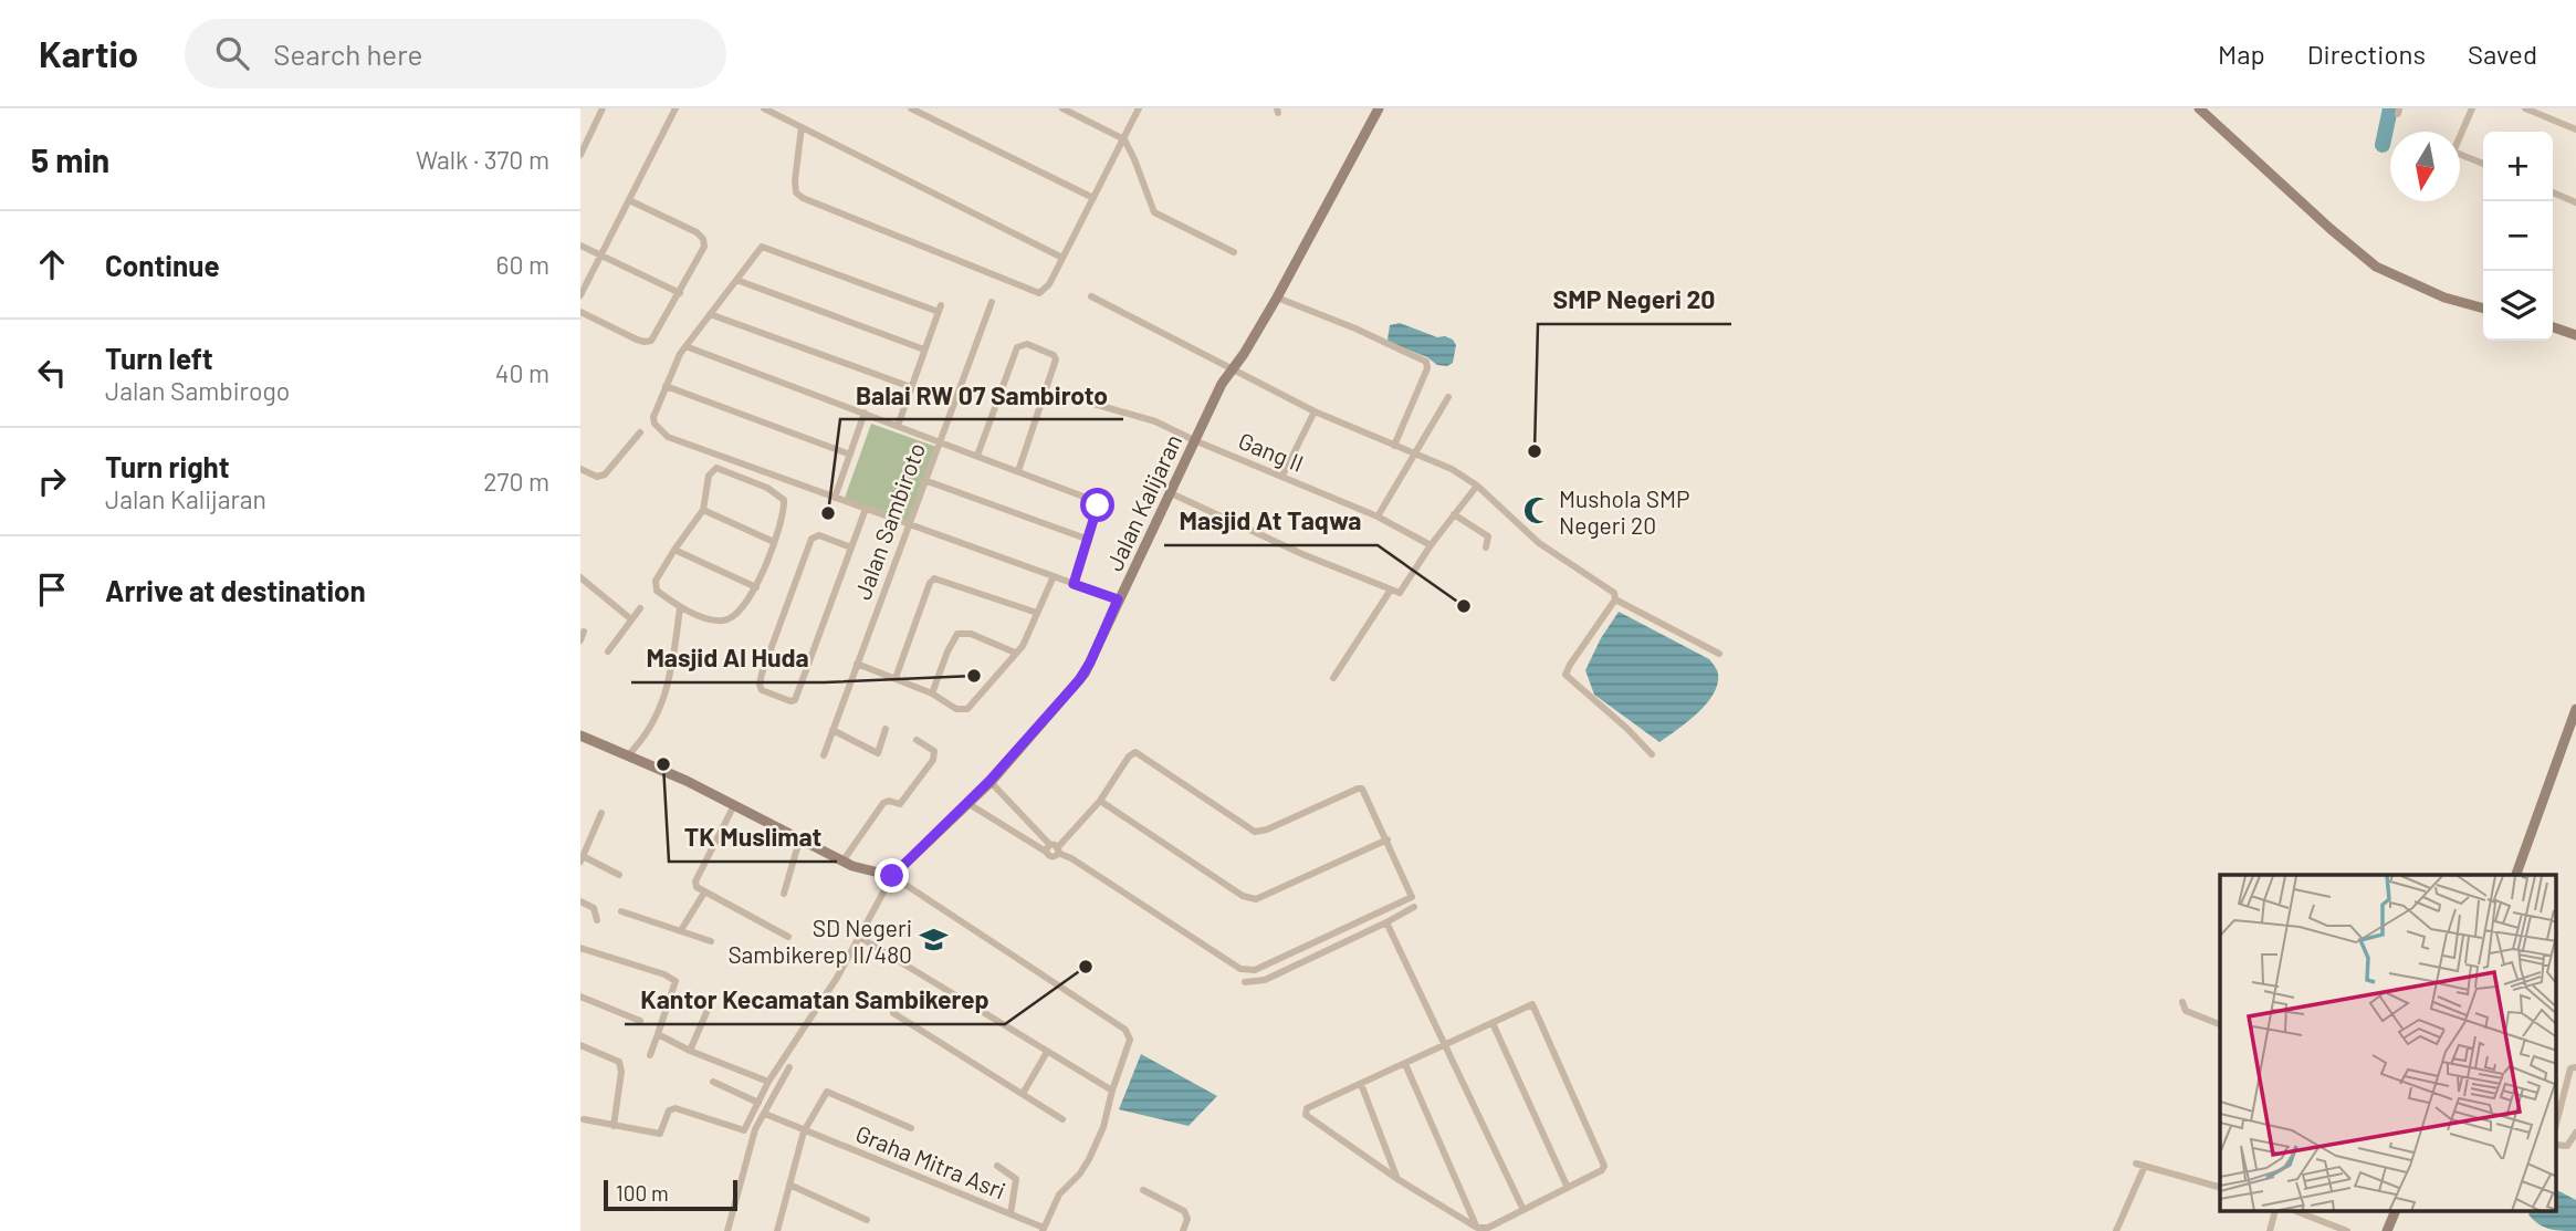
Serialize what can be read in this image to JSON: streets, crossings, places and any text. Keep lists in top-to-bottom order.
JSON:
{
  "streets": {
    "street": [
      "Gang II",
      "Jalan Kalijaran",
      "Jalan Sambiroto",
      "Graha Mitra Asri"
    ]
  },
  "crossings": [
    ["Gang II", "Jalan Kalijaran"]
  ],
  "places": {
    "other": [
      "SMP Negeri 20",
      "Balai RW 07 Sambiroto",
      "Masjid At Taqwa",
      "Masjid Al Huda",
      "TK Muslimat",
      "Kantor Kecamatan Sambikerep"
    ],
    "mosque": ["Mushola SMP Negeri 20"],
    "school or university": ["SD Negeri Sambikerep II/480"]
  },
  "scale_bar": "100 m",
  "north": "bottom",
  "page": {
    "header": "Kartio",
    "search": "Search here",
    "nav": ["Map", "Directions", "Saved"],
    "heading": ["5 min", "Walk · 370 m"],
    "map_buttons": ["+", "−"],
    "list": [
      ["Continue", "60 m"],
      ["Turn left", "Jalan Sambirogo", "40 m"],
      ["Turn right", "Jalan Kalijaran", "270 m"],
      "Arrive at destination"
    ],
    "scale": "100 m"
  }
}
